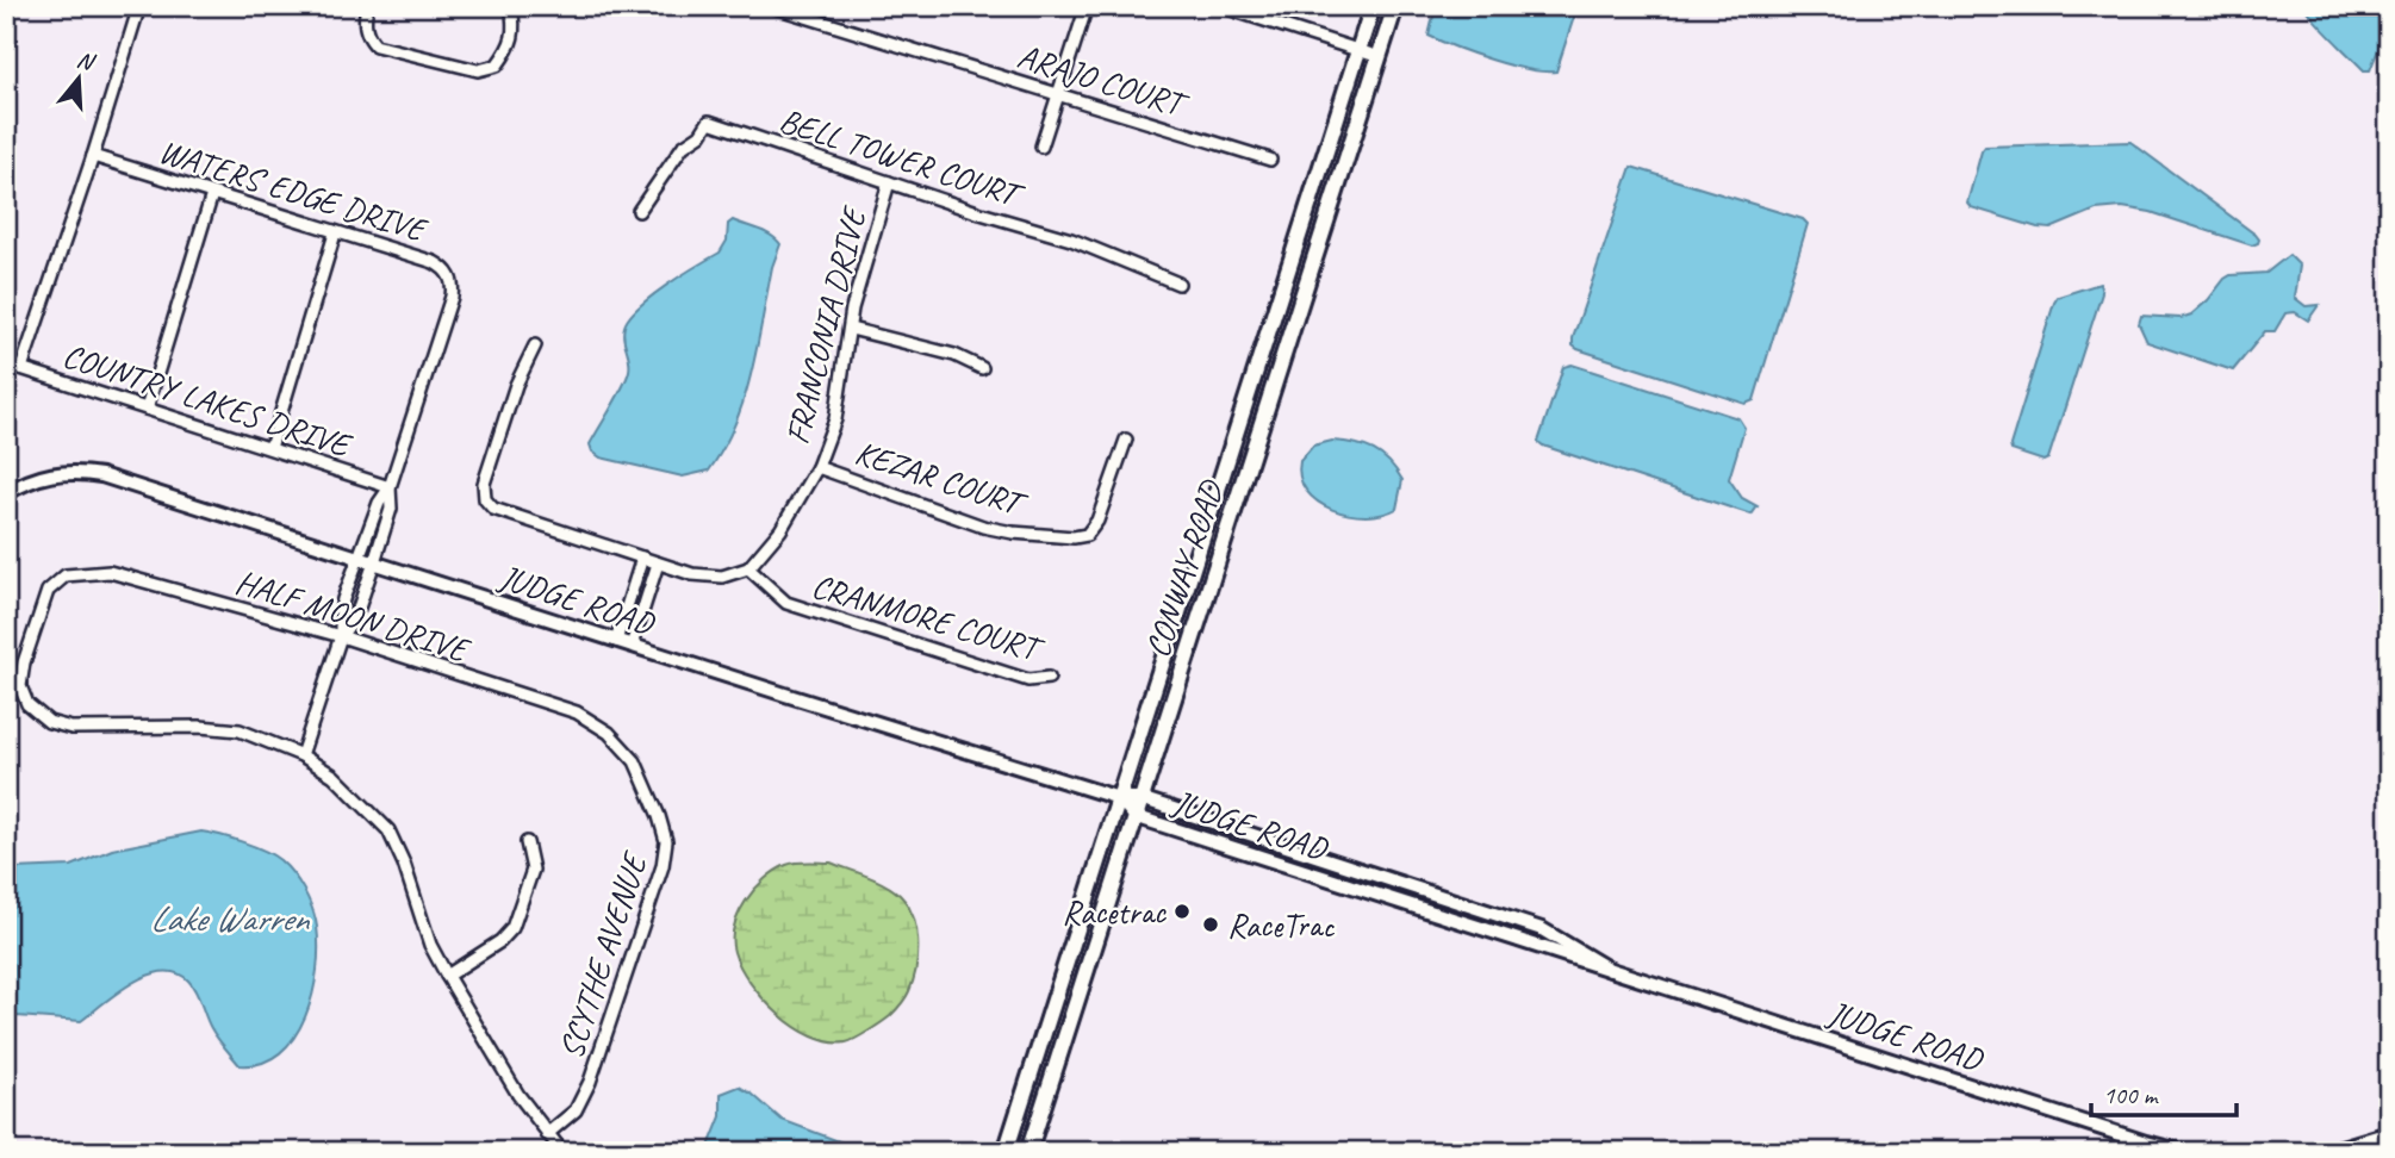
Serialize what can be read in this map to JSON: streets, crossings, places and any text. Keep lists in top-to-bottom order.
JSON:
{
  "streets": {
    "main road": ["CONWAY ROAD"],
    "street": [
      "ARAJO COURT",
      "BELL TOWER COURT",
      "WATERS EDGE DRIVE",
      "FRANCONIA DRIVE",
      "COUNTRY LAKES DRIVE",
      "KEZAR COURT",
      "JUDGE ROAD",
      "HALF MOON DRIVE",
      "CRANMORE COURT",
      "SCYTHE AVENUE"
    ]
  },
  "crossings": [
    ["BELL TOWER COURT", "FRANCONIA DRIVE"],
    ["WATERS EDGE DRIVE", "COUNTRY LAKES DRIVE"],
    ["FRANCONIA DRIVE", "KEZAR COURT"],
    ["FRANCONIA DRIVE", "CRANMORE COURT"],
    ["CONWAY ROAD", "JUDGE ROAD"],
    ["HALF MOON DRIVE", "SCYTHE AVENUE"]
  ],
  "water": ["Lake Warren"],
  "places": ["Racetrac", "RaceTrac"],
  "scale_bar": "100 m",
  "north": "top"
}
